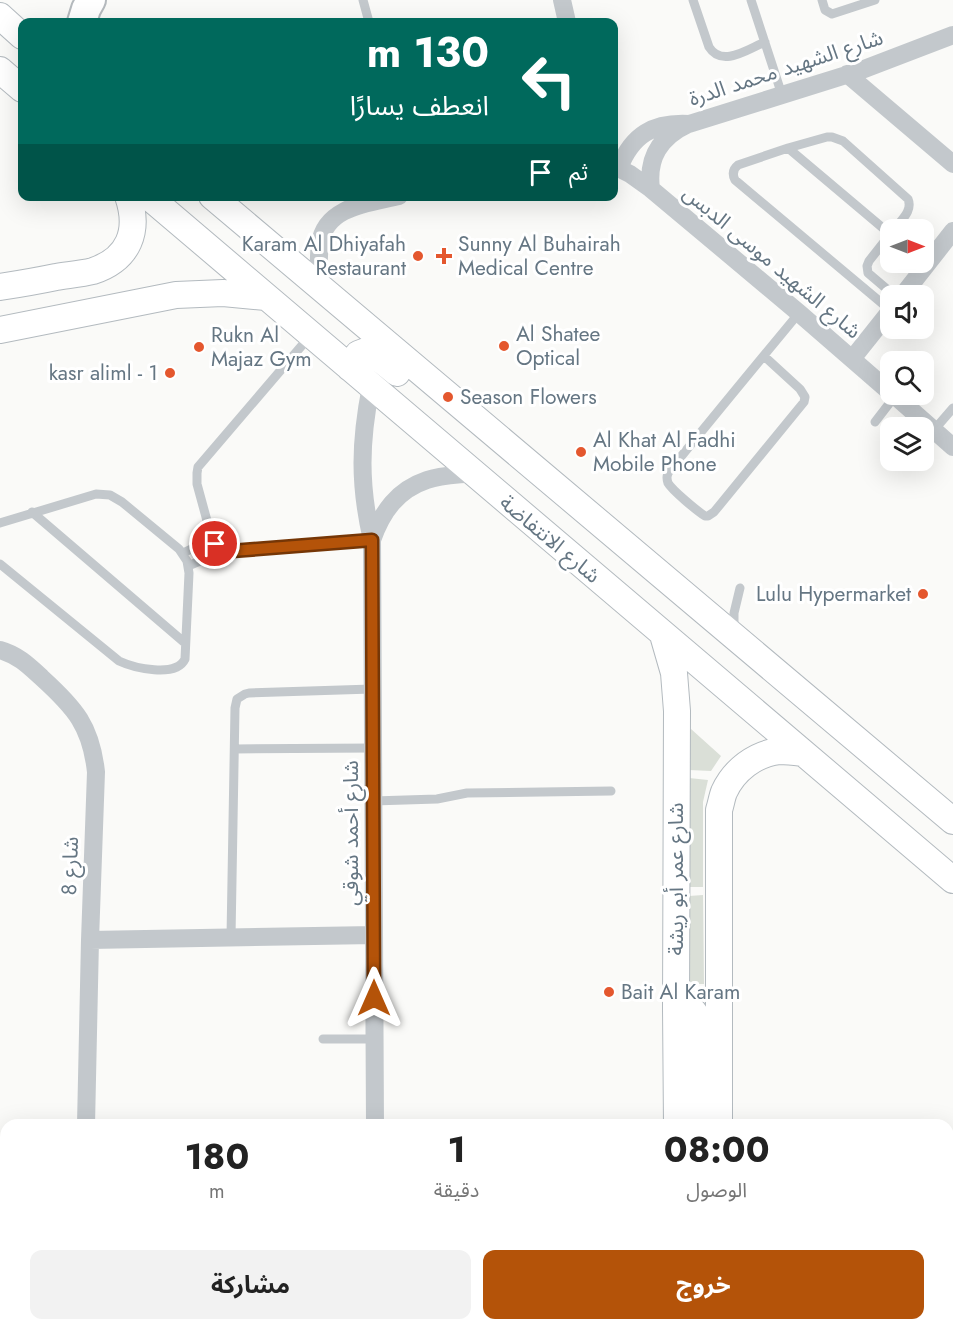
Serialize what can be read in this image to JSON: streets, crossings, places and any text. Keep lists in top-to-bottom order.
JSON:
{
  "streets": {
    "main road": ["شارع الانتفاضة", "شارع عمر أبو ريشة"],
    "street": [
      "شارع الشهيد محمد الدرة",
      "شارع الشهيد موسى الدبس",
      "شارع أحمد شوقي",
      "شارع 8"
    ]
  },
  "crossings": [
    ["شارع الشهيد محمد الدرة", "شارع الشهيد موسى الدبس"],
    ["شارع الانتفاضة", "شارع أحمد شوقي"],
    ["شارع الانتفاضة", "شارع عمر أبو ريشة"]
  ],
  "places": {
    "other": [
      "Karam Al Dhiyafah Restaurant",
      "Al Shatee Optical",
      "Rukn Al Majaz Gym",
      "kasr aliml - 1",
      "Season Flowers",
      "Al Khat Al Fadhi Mobile Phone",
      "Lulu Hypermarket",
      "Bait Al Karam"
    ],
    "health": ["Sunny Al Buhairah Medical Centre"]
  },
  "north": "right",
  "page": {
    "turn": ["130 m", "انعطف يسارًا"],
    "then": "ثم",
    "eta": [
      "08:00",
      "الوصول",
      "1",
      "دقيقة",
      "180",
      "m"
    ],
    "buttons": ["خروج", "مشاركة"]
  }
}
